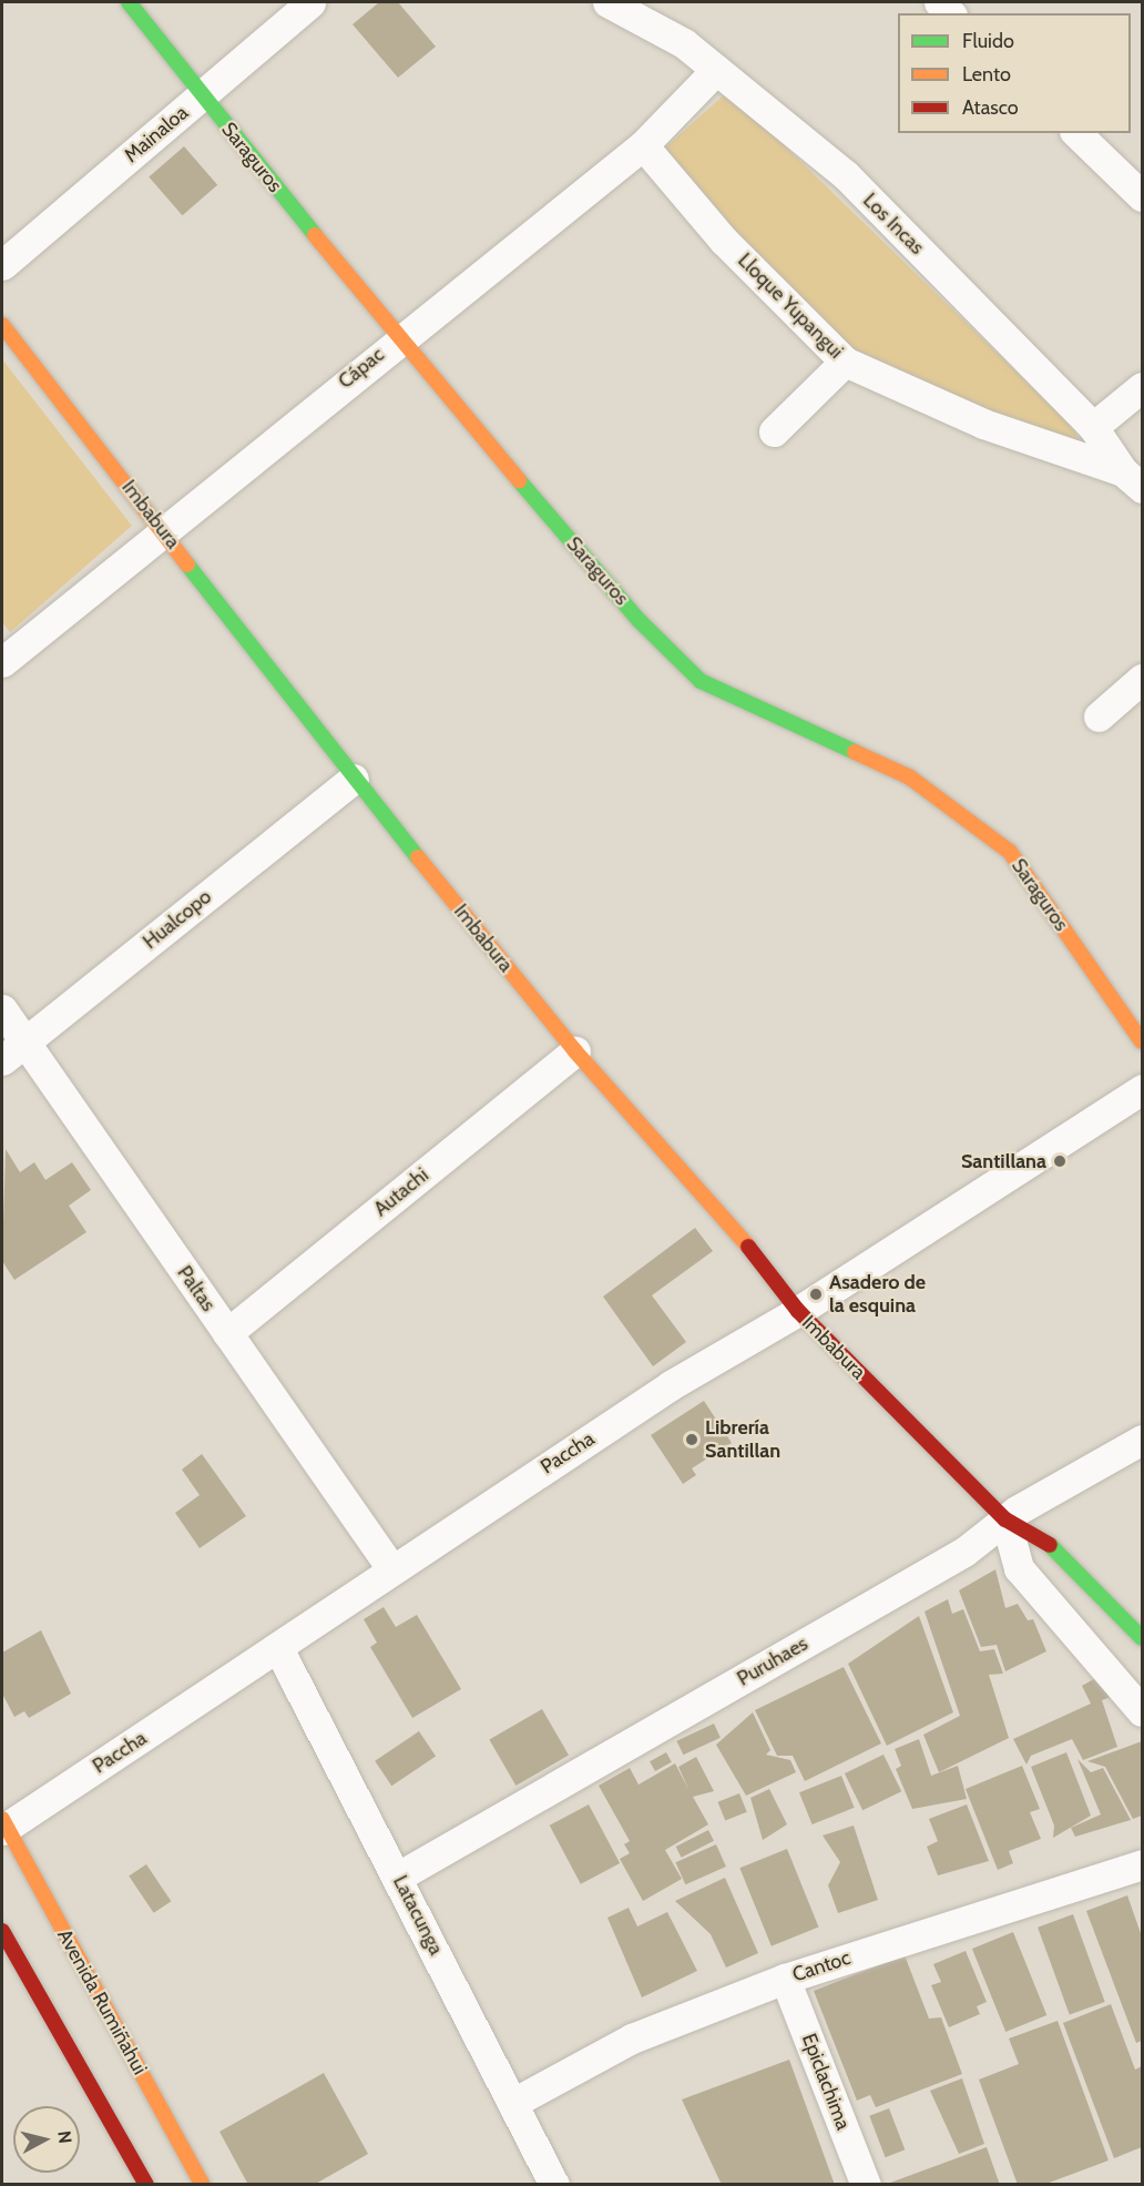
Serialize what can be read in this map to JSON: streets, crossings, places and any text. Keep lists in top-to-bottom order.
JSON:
{
  "streets": {
    "street": [
      "Mainaloa",
      "Saraguros",
      "Los Incas",
      "Lloque Yupangui",
      "Cápac",
      "Imbabura",
      "Hualcopo",
      "Autachi",
      "Paltas",
      "Paccha",
      "Puruhaes",
      "Latacunga",
      "Cantoc",
      "Avenida Rumiñahui",
      "Epiclachima"
    ]
  },
  "crossings": [
    ["Mainaloa", "Saraguros"],
    ["Saraguros", "Cápac"],
    ["Los Incas", "Lloque Yupangui"],
    ["Los Incas", "Cápac"],
    ["Lloque Yupangui", "Cápac"],
    ["Cápac", "Imbabura"],
    ["Imbabura", "Hualcopo"],
    ["Imbabura", "Autachi"],
    ["Imbabura", "Paccha"],
    ["Imbabura", "Puruhaes"],
    ["Hualcopo", "Paltas"],
    ["Autachi", "Paltas"],
    ["Paltas", "Paccha"],
    ["Paccha", "Latacunga"],
    ["Paccha", "Avenida Rumiñahui"],
    ["Puruhaes", "Latacunga"],
    ["Latacunga", "Cantoc"],
    ["Cantoc", "Epiclachima"]
  ],
  "places": ["Santillana", "Asadero de la esquina", "Librería Santillan"],
  "legend": ["Fluido", "Lento", "Atasco"],
  "north": "right"
}
